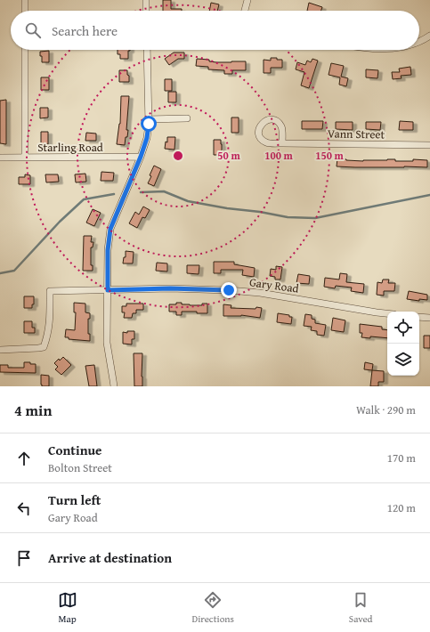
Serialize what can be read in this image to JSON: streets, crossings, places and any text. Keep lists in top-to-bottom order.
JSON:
{
  "streets": {
    "street": ["Vann Street", "Starling Road", "Gary Road"]
  },
  "page": {
    "search": "Search here",
    "heading": ["4 min", "Walk · 290 m"],
    "list": [
      ["Continue", "Bolton Street", "170 m"],
      ["Turn left", "Gary Road", "120 m"],
      "Arrive at destination"
    ],
    "nav": ["Map", "Directions", "Saved"]
  },
  "rings": ["50 m", "100 m", "150 m"]
}
